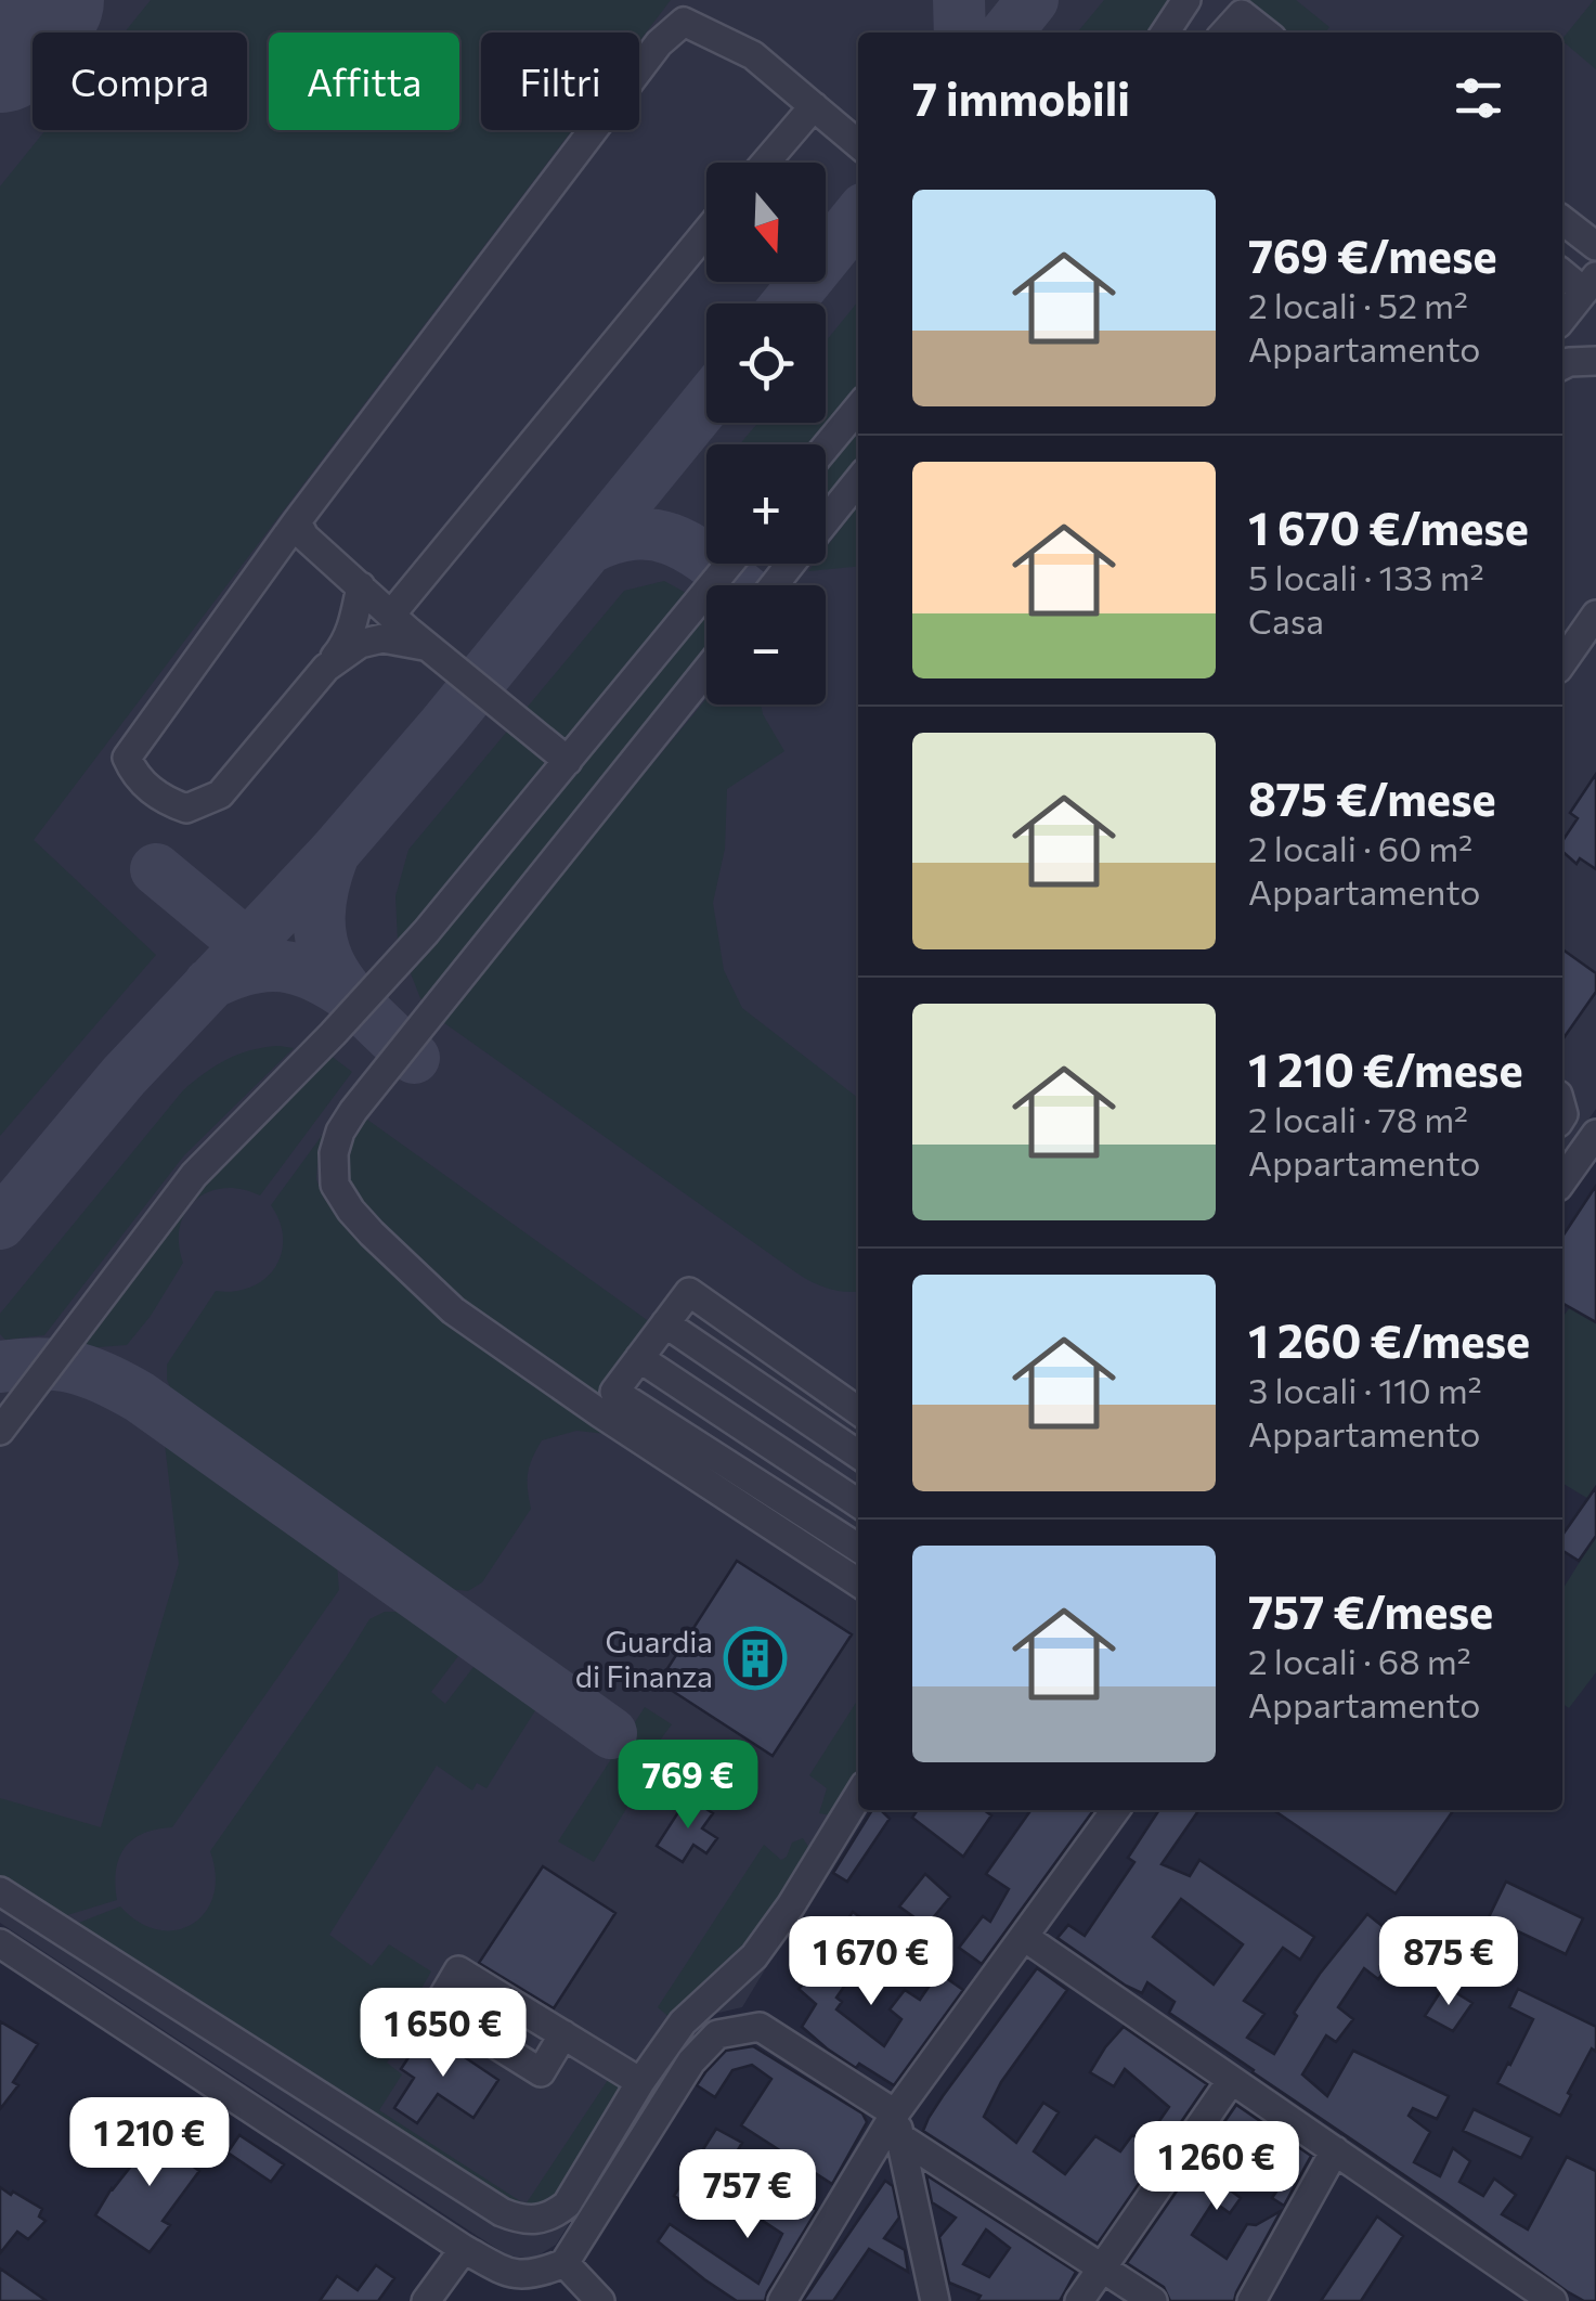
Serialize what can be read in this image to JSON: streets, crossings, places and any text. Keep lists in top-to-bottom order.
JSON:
{
  "places": {
    "building": ["Guardia di Finanza"]
  },
  "north": "bottom",
  "page": {
    "chip": ["Compra", "Affitta", "Filtri"],
    "heading": "7 immobili",
    "map_buttons": ["+", "−"],
    "list": [
      {
        "name": "769 €/mese",
        "note": "2 locali · 52 m² · Appartamento"
      },
      {
        "name": "1 670 €/mese",
        "note": "5 locali · 133 m² · Casa"
      },
      {
        "name": "875 €/mese",
        "note": "2 locali · 60 m² · Appartamento"
      },
      {
        "name": "1 210 €/mese",
        "note": "2 locali · 78 m² · Appartamento"
      },
      {
        "name": "1 260 €/mese",
        "note": "3 locali · 110 m² · Appartamento"
      },
      {
        "name": "757 €/mese",
        "note": "2 locali · 68 m² · Appartamento"
      }
    ],
    "price": [
      "769 €",
      "1 670 €",
      "875 €",
      "1 650 €",
      "1 210 €",
      "1 260 €",
      "757 €"
    ]
  }
}
